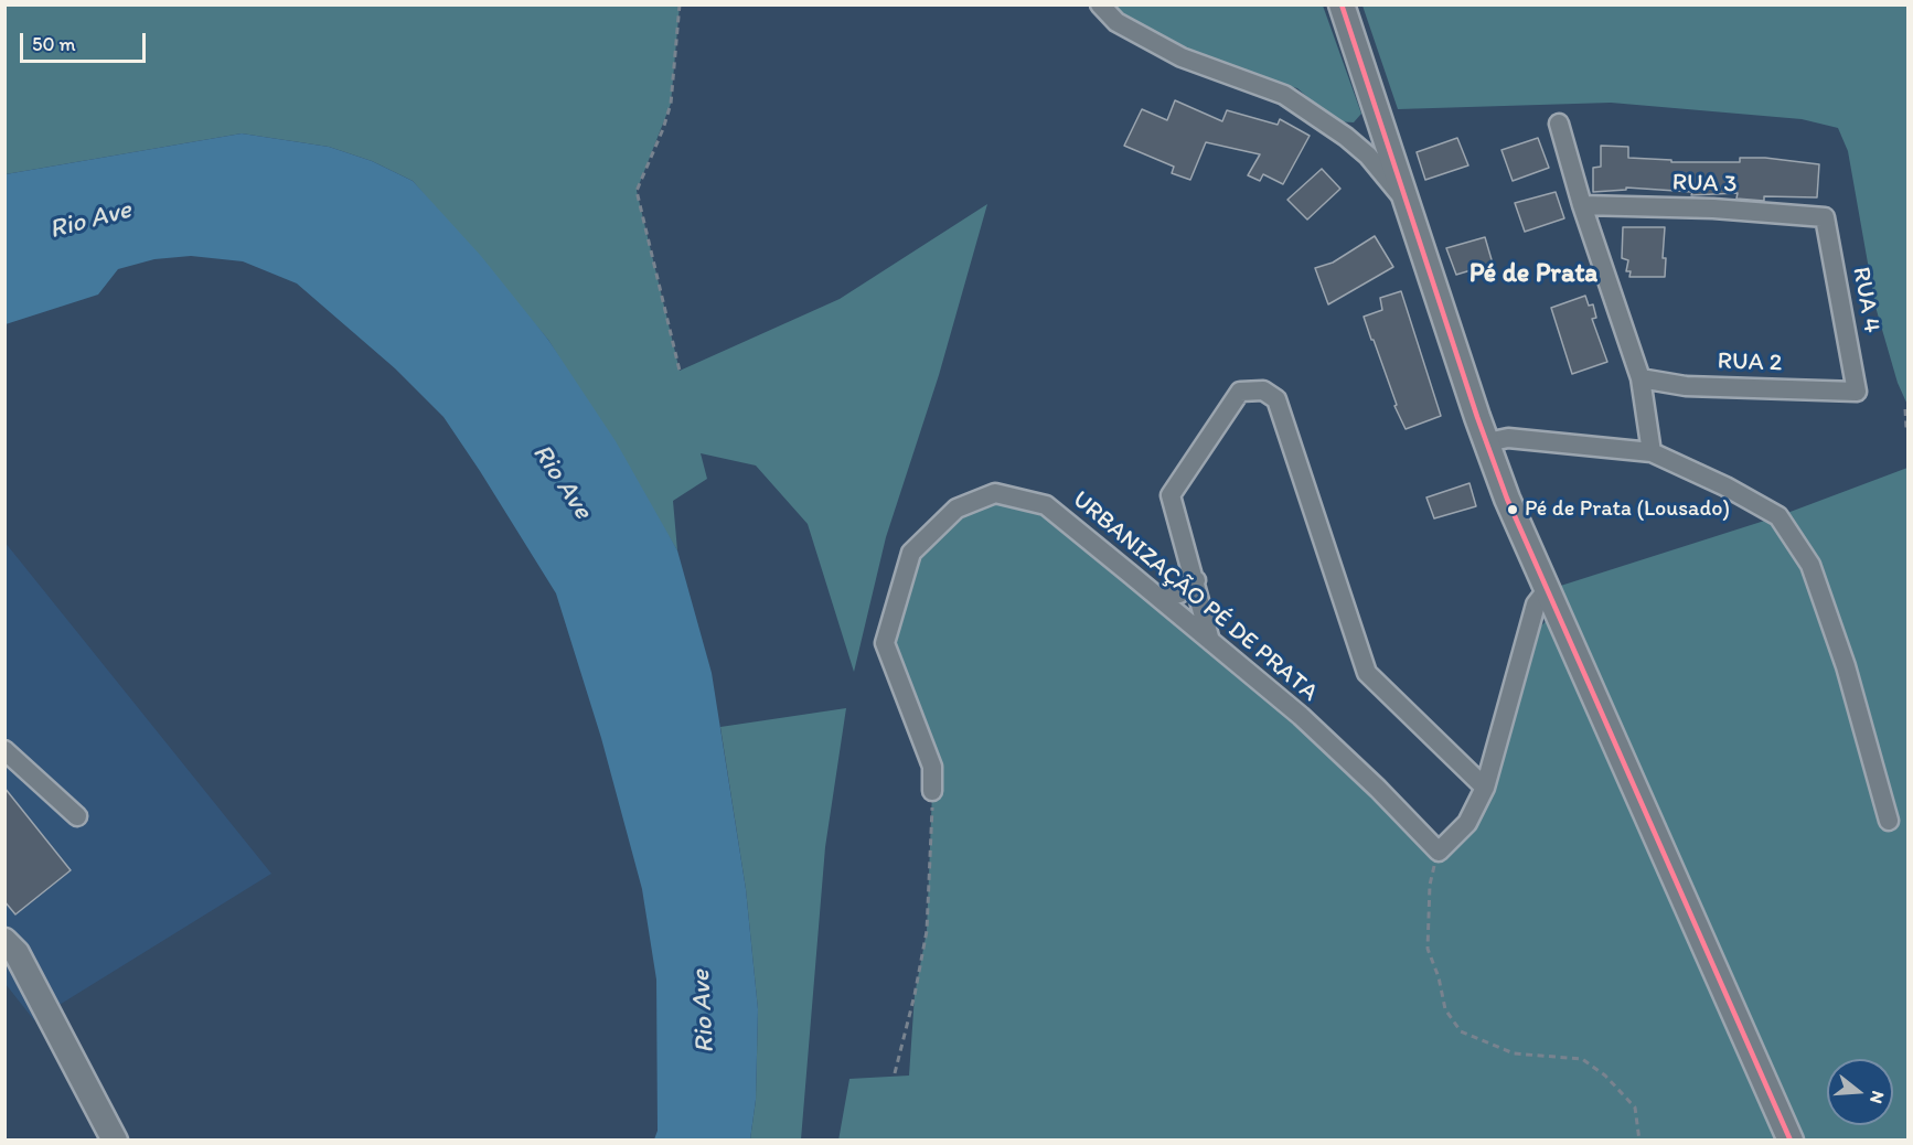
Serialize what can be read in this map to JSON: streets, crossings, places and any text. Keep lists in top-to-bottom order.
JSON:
{
  "streets": {
    "street": [
      "RUA 3",
      "RUA 4",
      "RUA 2",
      "URBANIZAÇÃO PÉ DE PRATA"
    ]
  },
  "crossings": [
    ["RUA 3", "RUA 4"],
    ["RUA 4", "RUA 2"]
  ],
  "districts": ["Pé de Prata"],
  "water": ["Rio Ave"],
  "places": ["Pé de Prata (Lousado)"],
  "scale_bar": "50 m",
  "north": "right"
}
